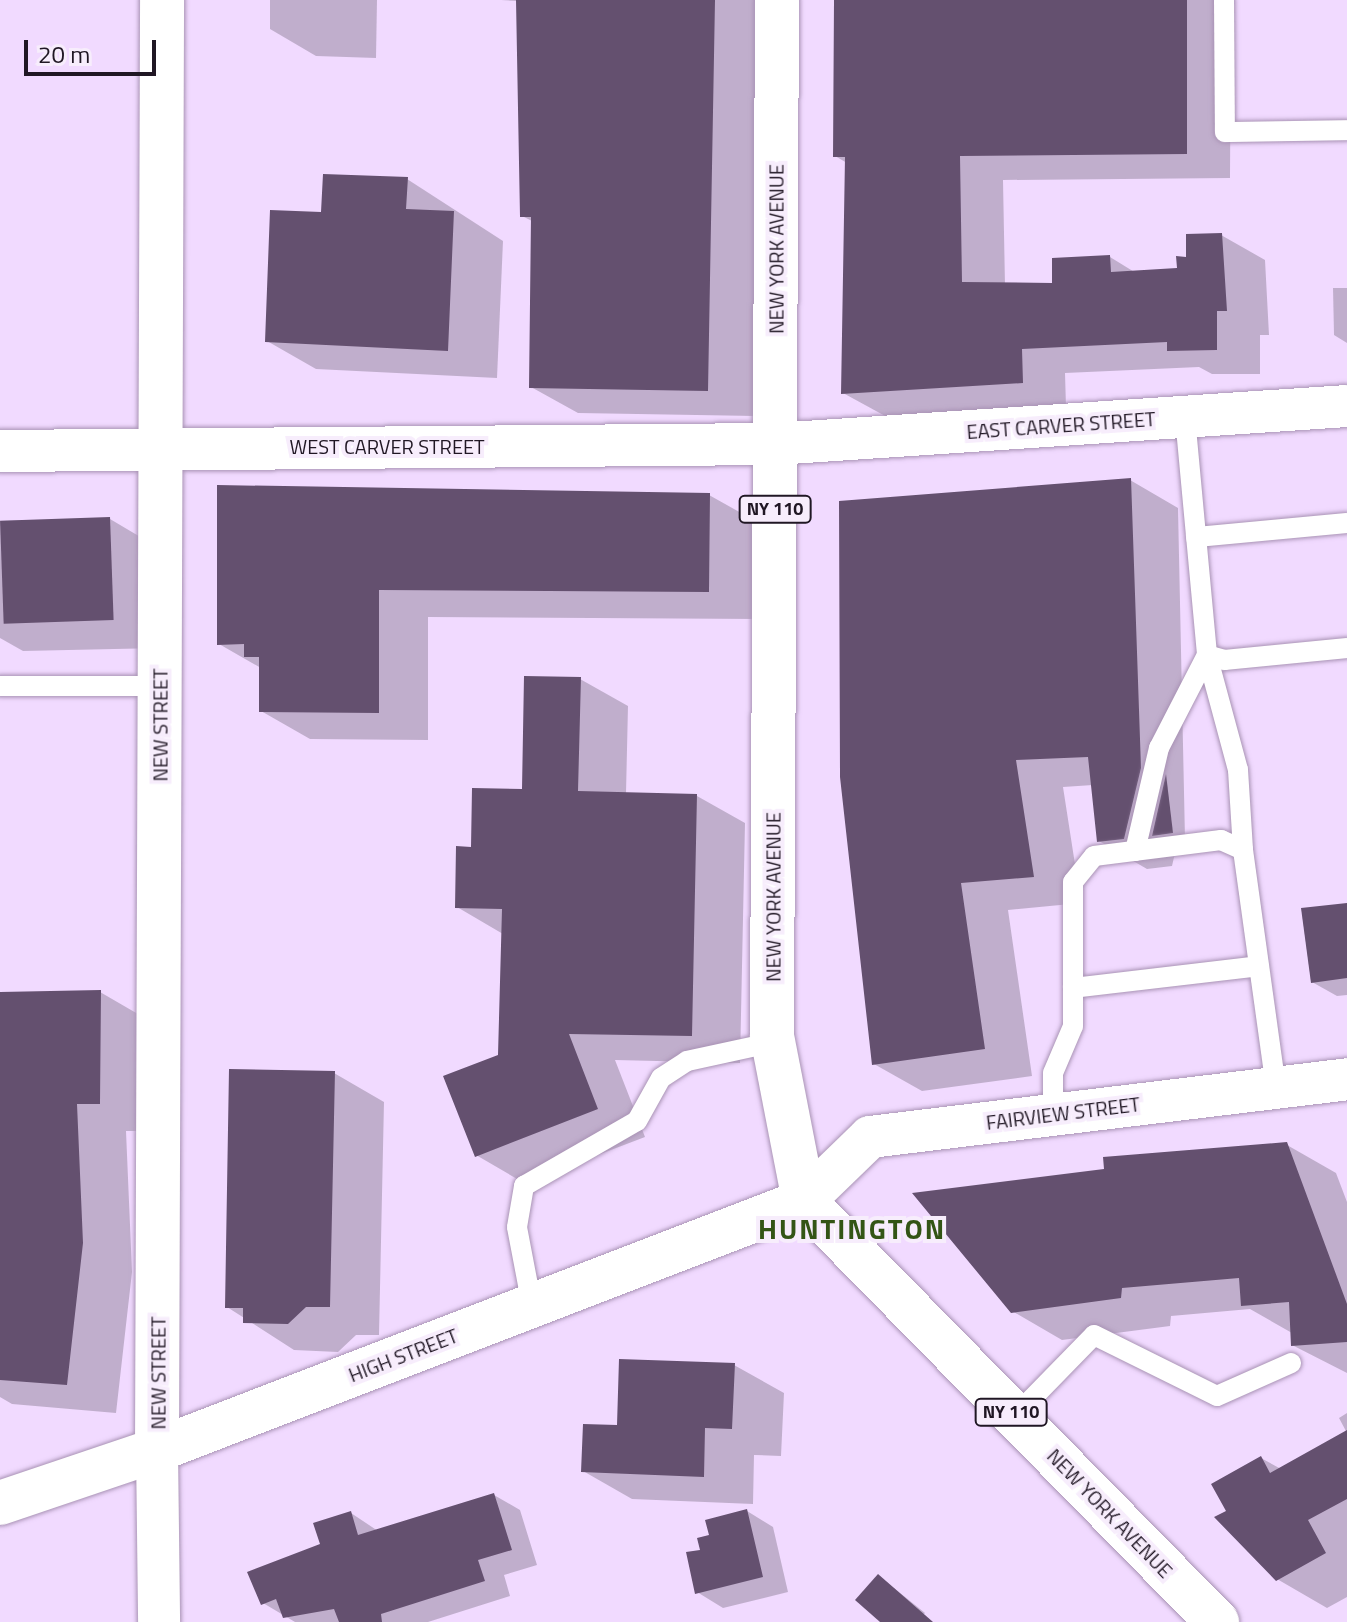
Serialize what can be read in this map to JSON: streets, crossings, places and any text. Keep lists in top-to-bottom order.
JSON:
{
  "streets": {
    "main road": [
      "NEW YORK AVENUE",
      "NY 110",
      "NEW STREET",
      "HIGH STREET"
    ],
    "street": ["EAST CARVER STREET", "WEST CARVER STREET", "FAIRVIEW STREET"]
  },
  "crossings": [
    ["NEW YORK AVENUE", "EAST CARVER STREET"],
    ["NEW YORK AVENUE", "WEST CARVER STREET"],
    ["NEW YORK AVENUE", "FAIRVIEW STREET"],
    ["NEW YORK AVENUE", "HIGH STREET"],
    ["EAST CARVER STREET", "WEST CARVER STREET"],
    ["WEST CARVER STREET", "NEW STREET"],
    ["NEW STREET", "HIGH STREET"],
    ["FAIRVIEW STREET", "HIGH STREET"]
  ],
  "districts": ["HUNTINGTON"],
  "scale_bar": "20 m"
}
